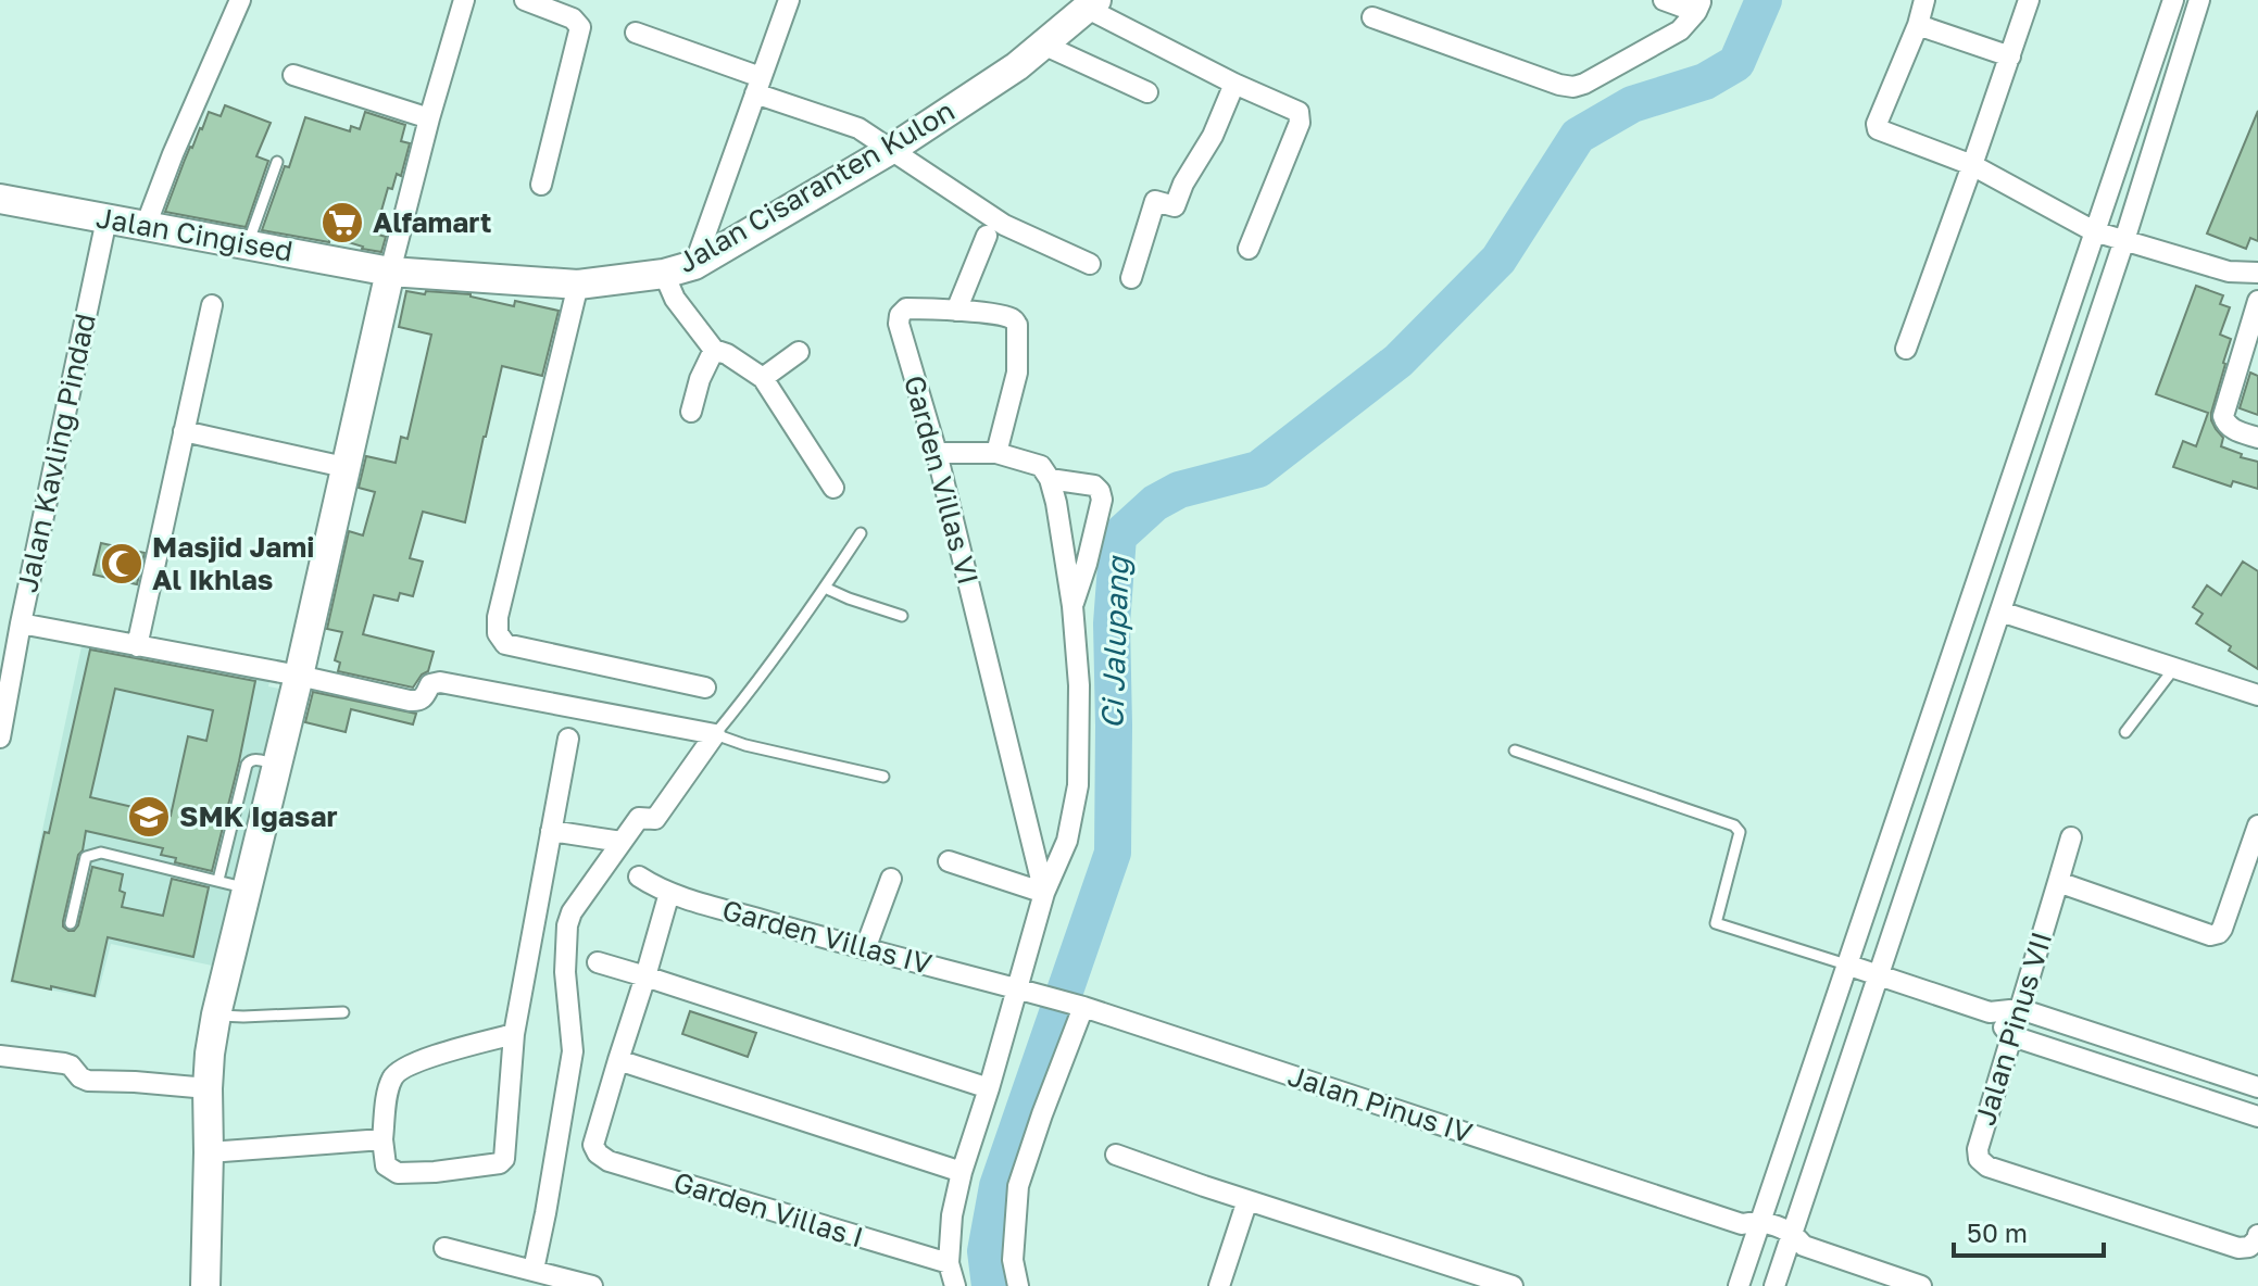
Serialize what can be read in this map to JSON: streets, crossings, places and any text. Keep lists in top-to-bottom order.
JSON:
{
  "streets": {
    "main road": ["Jalan Cisaranten Kulon", "Jalan Cingised"],
    "street": [
      "Jalan Kavling Pindad",
      "Garden Villas VI",
      "Garden Villas IV",
      "Jalan Pinus VII",
      "Jalan Pinus IV",
      "Garden Villas I"
    ]
  },
  "crossings": [
    ["Jalan Cisaranten Kulon", "Jalan Cingised"],
    ["Jalan Cingised", "Jalan Kavling Pindad"],
    ["Garden Villas IV", "Jalan Pinus IV"]
  ],
  "water": ["Ci Jalupang"],
  "places": {
    "supermarket": ["Alfamart"],
    "mosque": ["Masjid Jami Al Ikhlas"],
    "school or university": ["SMK Igasar"]
  },
  "scale_bar": "50 m"
}
